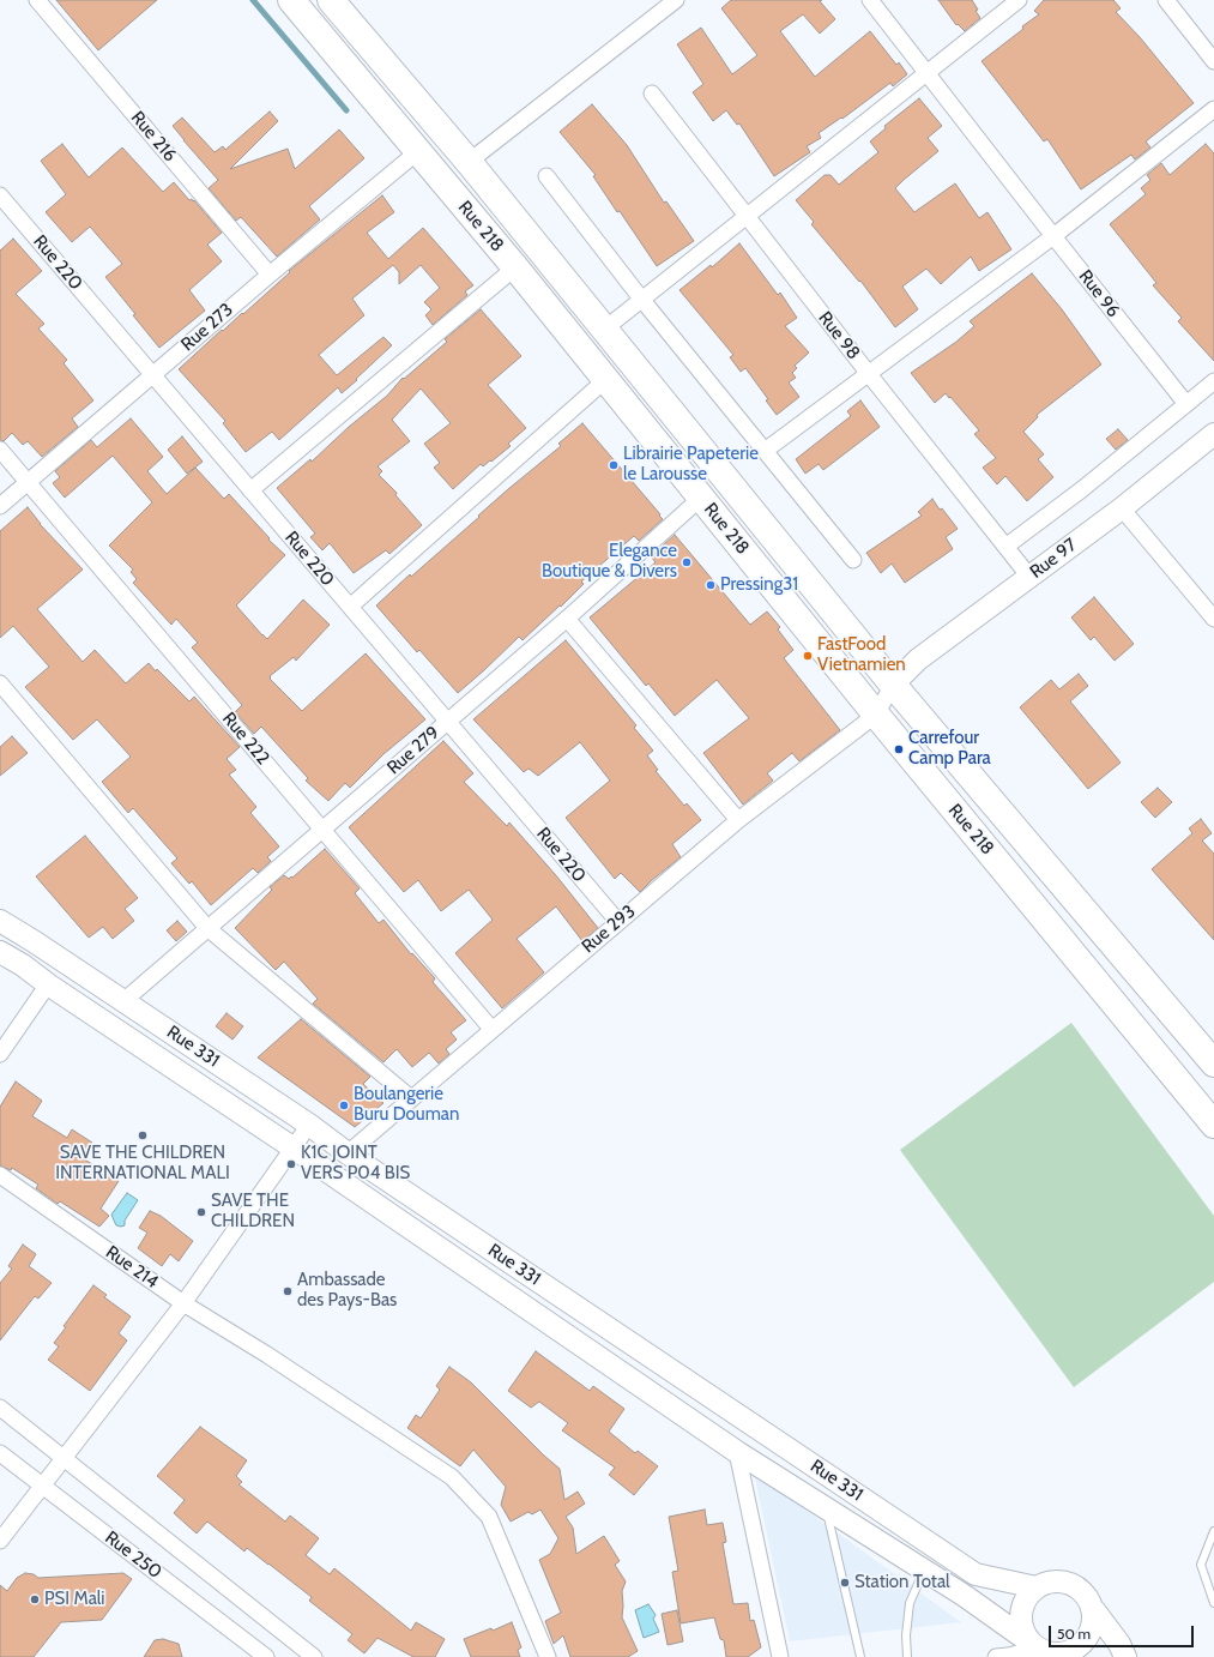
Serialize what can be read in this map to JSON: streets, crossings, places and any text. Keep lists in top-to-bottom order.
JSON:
{
  "streets": {
    "highway": ["Rue 218"],
    "street": [
      "Rue 216",
      "Rue 220",
      "Rue 96",
      "Rue 273",
      "Rue 98",
      "Rue 97",
      "Rue 222",
      "Rue 279",
      "Rue 293",
      "Rue 331",
      "Rue 214",
      "Rue 250"
    ]
  },
  "crossings": [
    ["Rue 216", "Rue 273"],
    ["Rue 218", "Rue 273"],
    ["Rue 218", "Rue 97"],
    ["Rue 218", "Rue 279"],
    ["Rue 218", "Rue 293"],
    ["Rue 220", "Rue 273"],
    ["Rue 220", "Rue 279"],
    ["Rue 220", "Rue 293"],
    ["Rue 273", "Rue 222"],
    ["Rue 98", "Rue 97"],
    ["Rue 222", "Rue 279"],
    ["Rue 222", "Rue 293"],
    ["Rue 279", "Rue 331"],
    ["Rue 293", "Rue 331"]
  ],
  "places": [
    "Librairie Papeterie le Larousse",
    "Elegance Boutique & Divers",
    "Pressing31",
    "FastFood Vietnamien",
    "Carrefour Camp Para",
    "Boulangerie Buru Douman",
    "SAVE THE CHILDREN INTERNATIONAL MALI",
    "K1C JOINT VERS P04 BIS",
    "SAVE THE CHILDREN",
    "Ambassade des Pays-Bas",
    "Station Total",
    "PSI Mali"
  ],
  "scale_bar": "50 m"
}
